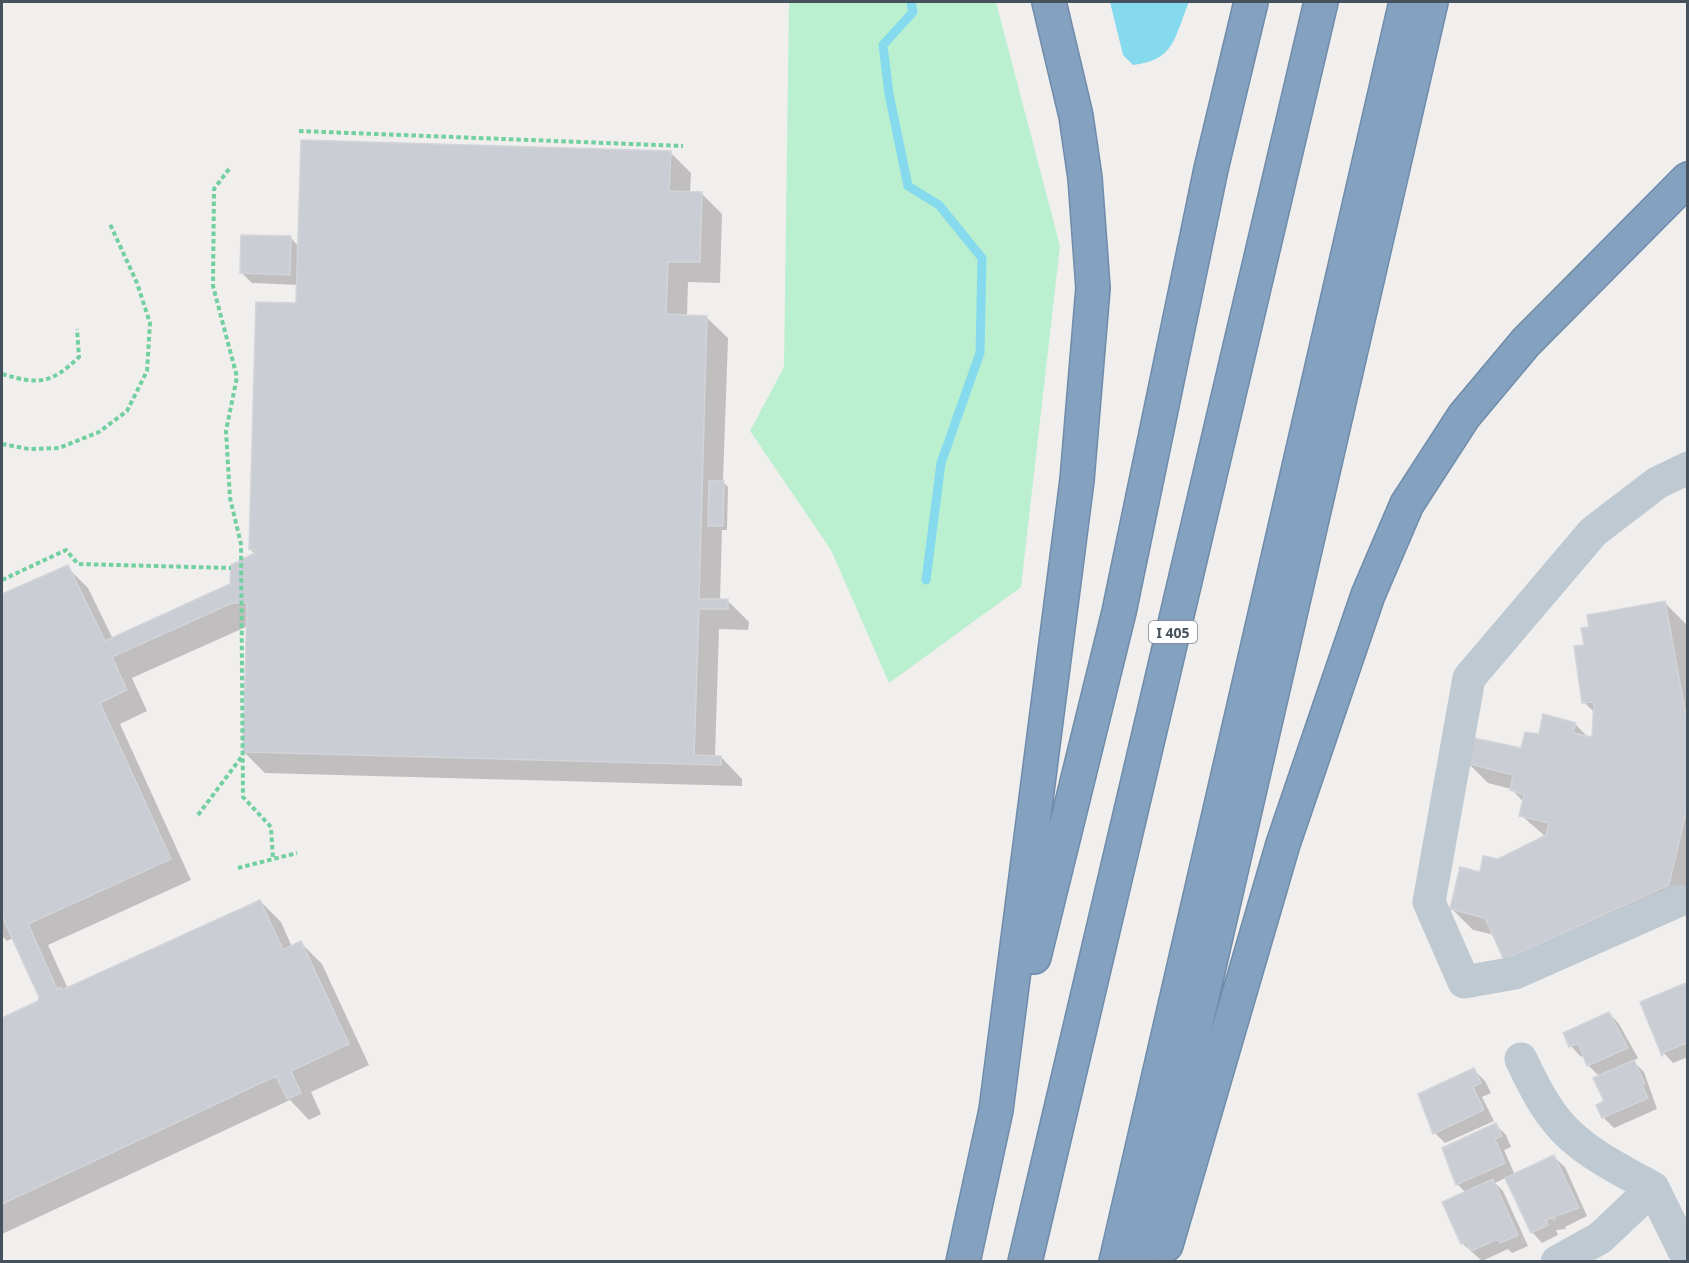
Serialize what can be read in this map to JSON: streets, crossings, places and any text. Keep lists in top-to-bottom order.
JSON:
{
  "streets": {
    "highway": ["I 405"]
  }
}
